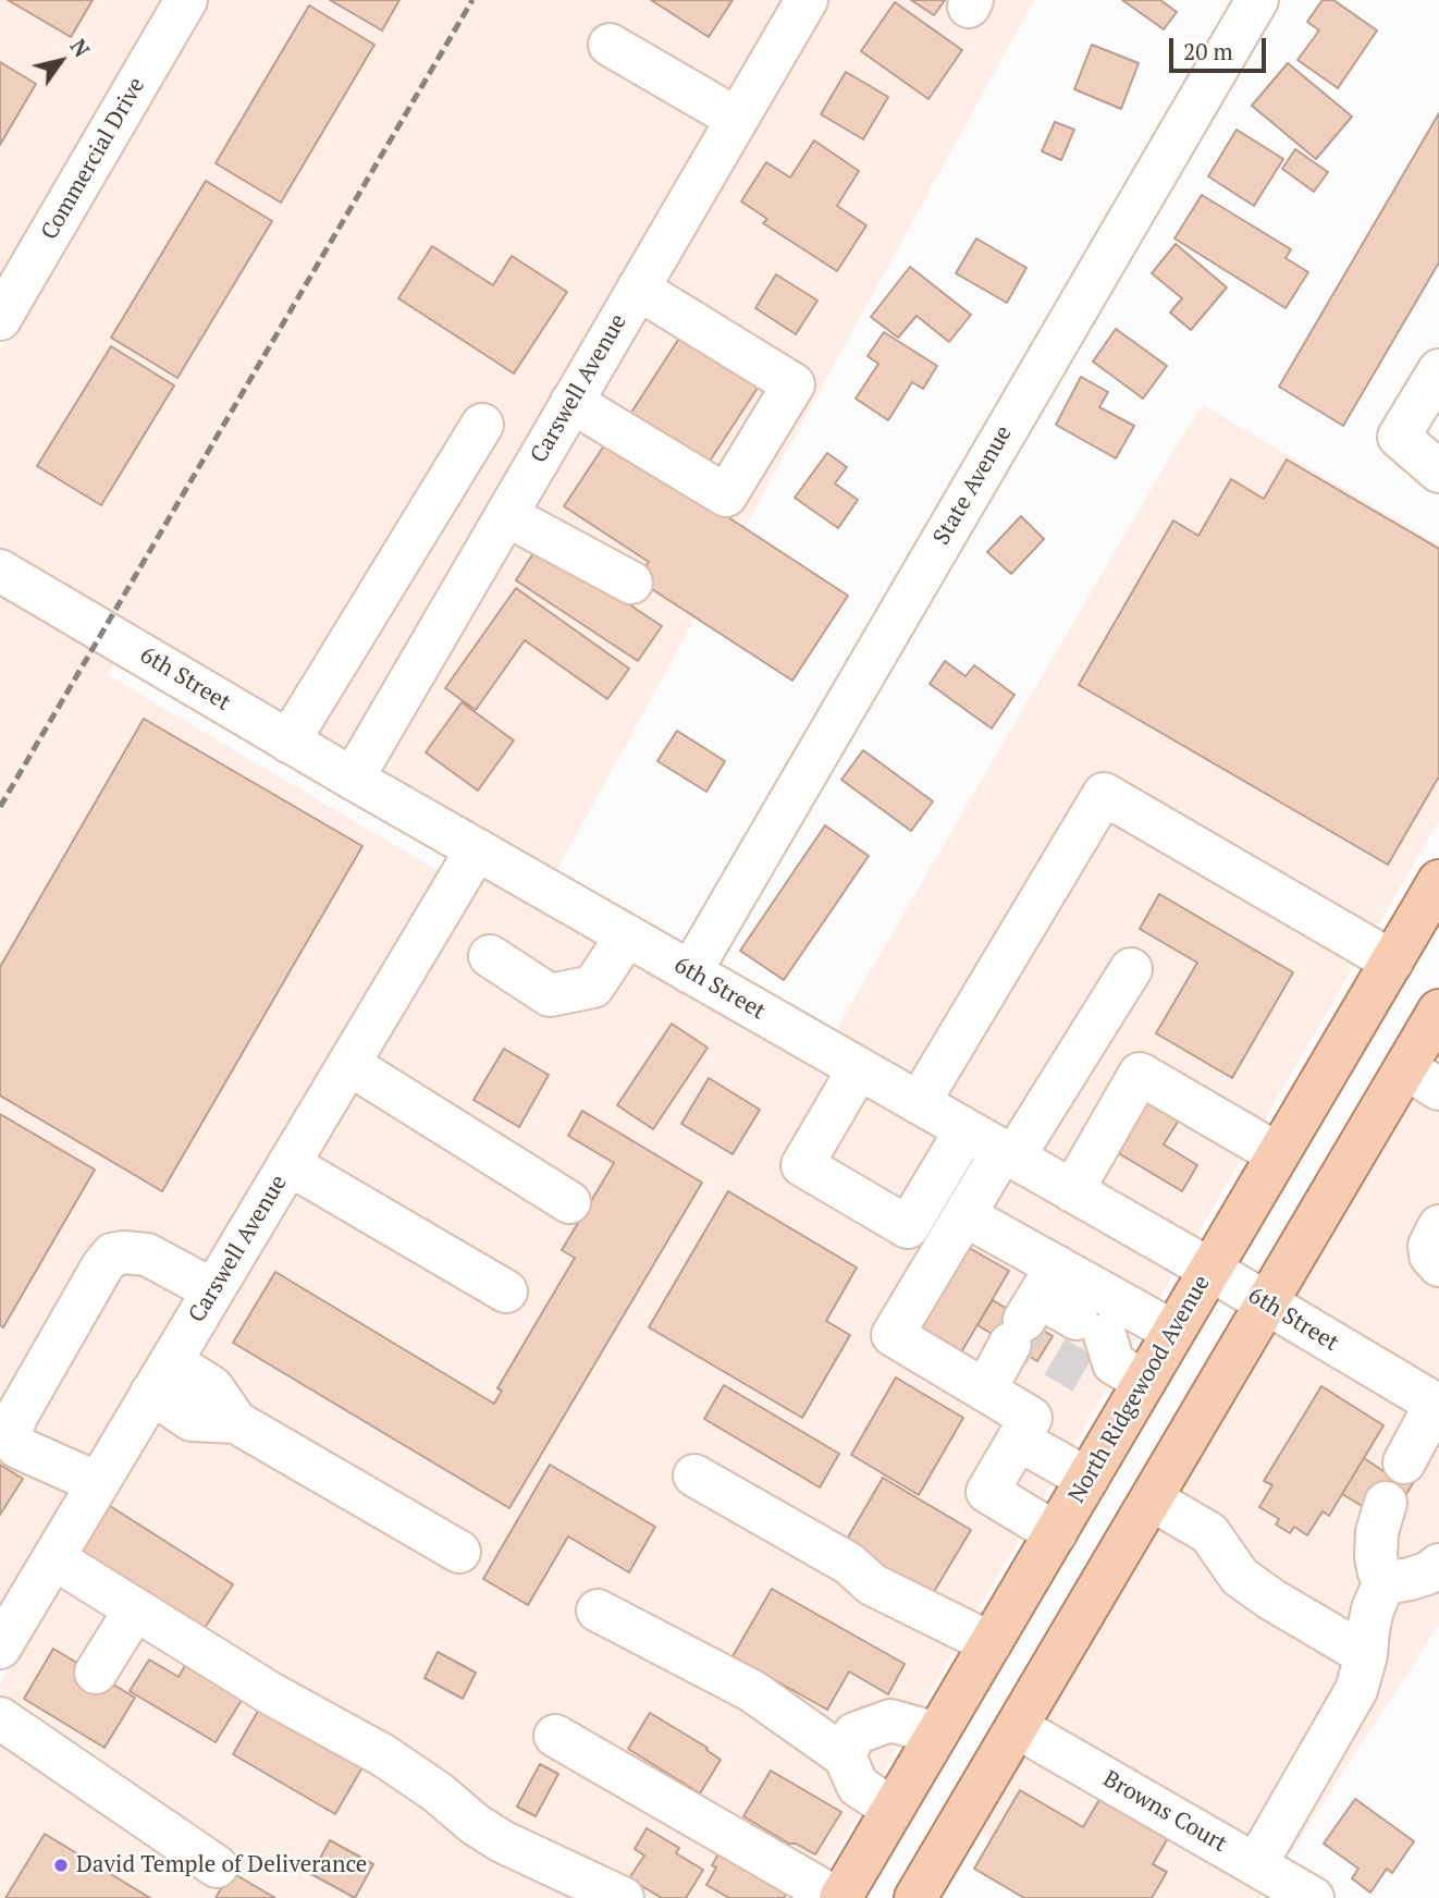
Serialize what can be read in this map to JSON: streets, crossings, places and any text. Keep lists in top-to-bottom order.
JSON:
{
  "streets": {
    "main road": ["North Ridgewood Avenue"],
    "street": [
      "Commercial Drive",
      "Carswell Avenue",
      "State Avenue",
      "6th Street",
      "Browns Court"
    ]
  },
  "crossings": [
    ["Carswell Avenue", "6th Street"],
    ["State Avenue", "6th Street"],
    ["6th Street", "North Ridgewood Avenue"]
  ],
  "places": ["David Temple of Deliverance"],
  "scale_bar": "20 m",
  "north": "top right"
}
